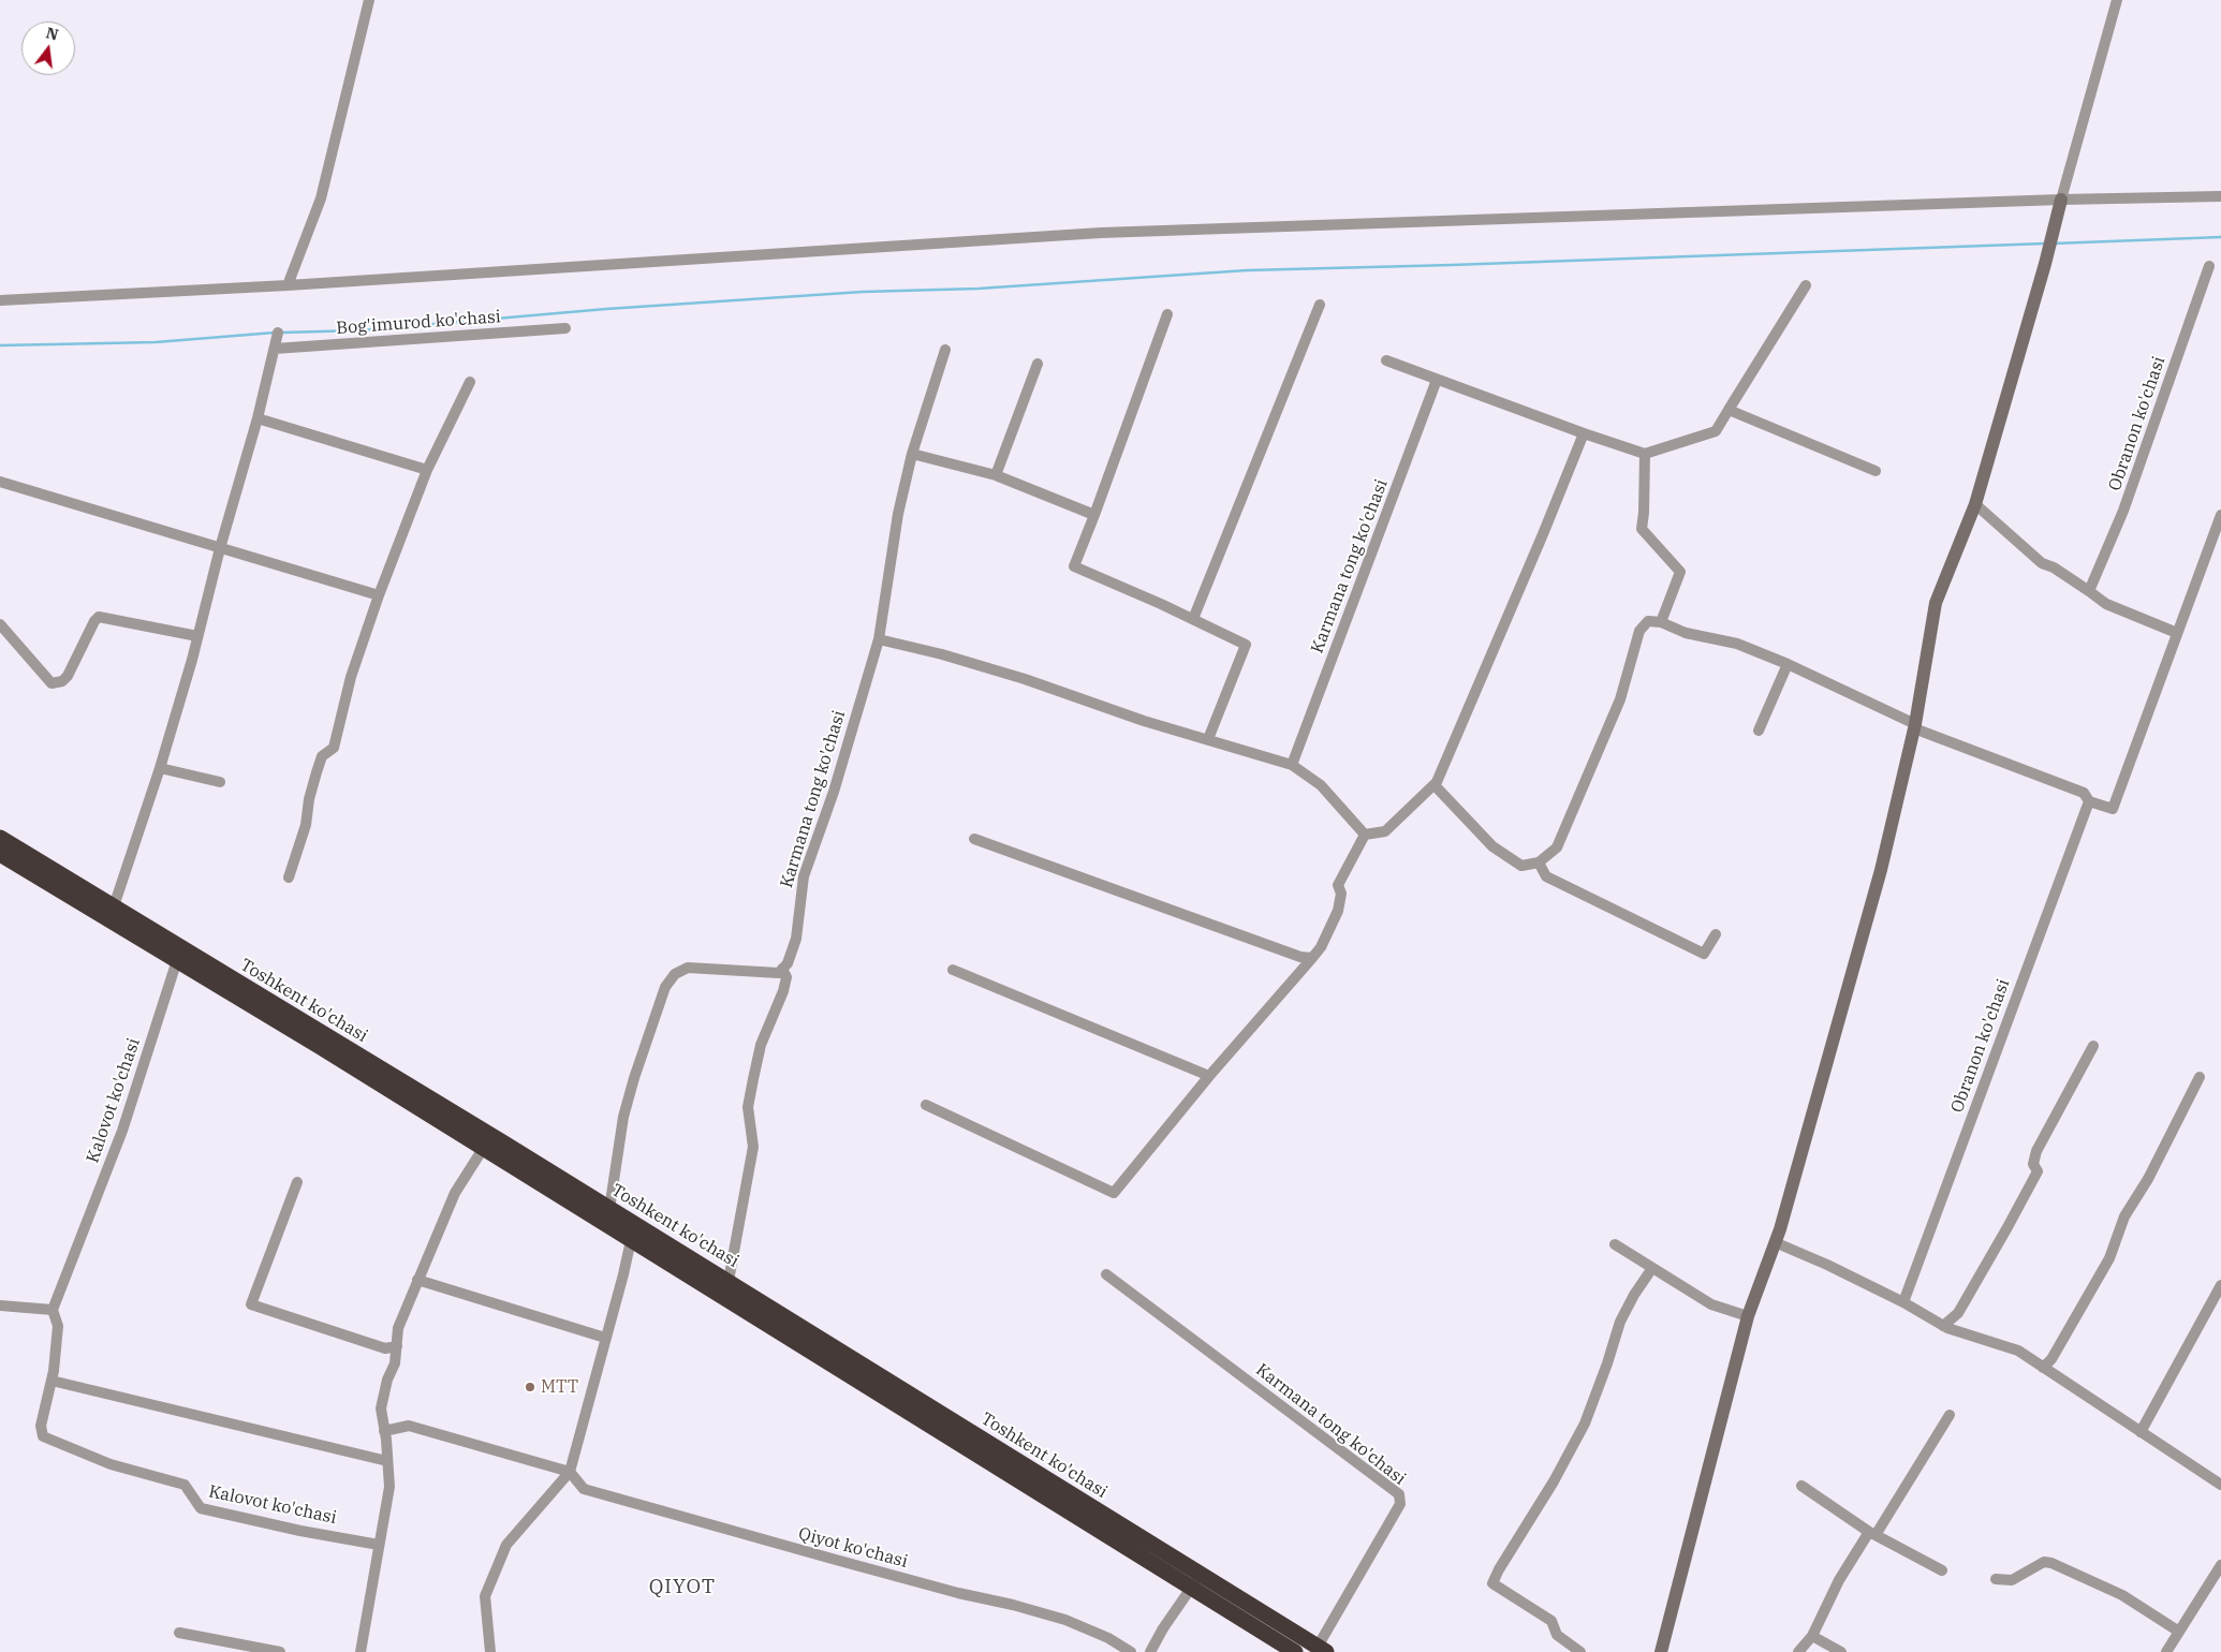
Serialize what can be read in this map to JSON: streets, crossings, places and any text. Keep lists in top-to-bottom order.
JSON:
{
  "streets": {
    "highway": ["Toshkent ko'chasi"],
    "street": [
      "Bog'imurod ko'chasi",
      "Obranon ko'chasi",
      "Karmana tong ko'chasi",
      "Kalovot ko'chasi",
      "Qiyot ko'chasi"
    ]
  },
  "crossings": [
    ["Karmana tong ko'chasi", "Toshkent ko'chasi"],
    ["Toshkent ko'chasi", "Kalovot ko'chasi"]
  ],
  "districts": ["QIYOT"],
  "places": ["MTT"],
  "north": "top"
}
